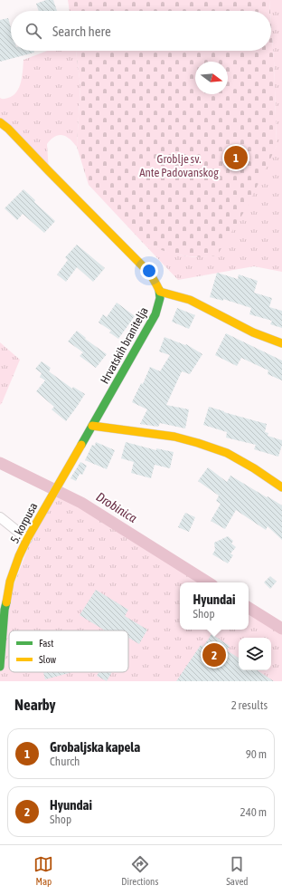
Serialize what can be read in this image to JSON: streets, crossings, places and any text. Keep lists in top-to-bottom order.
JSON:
{
  "streets": {
    "street": ["Hrvatskih branitelja", "5. korpusa"]
  },
  "crossings": [
    ["Hrvatskih branitelja", "5. korpusa"]
  ],
  "water": ["Drobinica"],
  "parks": ["Groblje sv. Ante Padovanskog"],
  "legend": ["Fast", "Slow"],
  "north": "right",
  "page": {
    "search": "Search here",
    "pins": ["1", "2"],
    "popup": ["Hyundai", "Shop"],
    "heading": ["Nearby", "2 results"],
    "list": [
      {
        "mark": "1",
        "name": "Grobaljska kapela",
        "note": "Church",
        "value": "90 m"
      },
      {
        "mark": "2",
        "name": "Hyundai",
        "note": "Shop",
        "value": "240 m"
      }
    ],
    "nav": ["Map", "Directions", "Saved"]
  }
}
